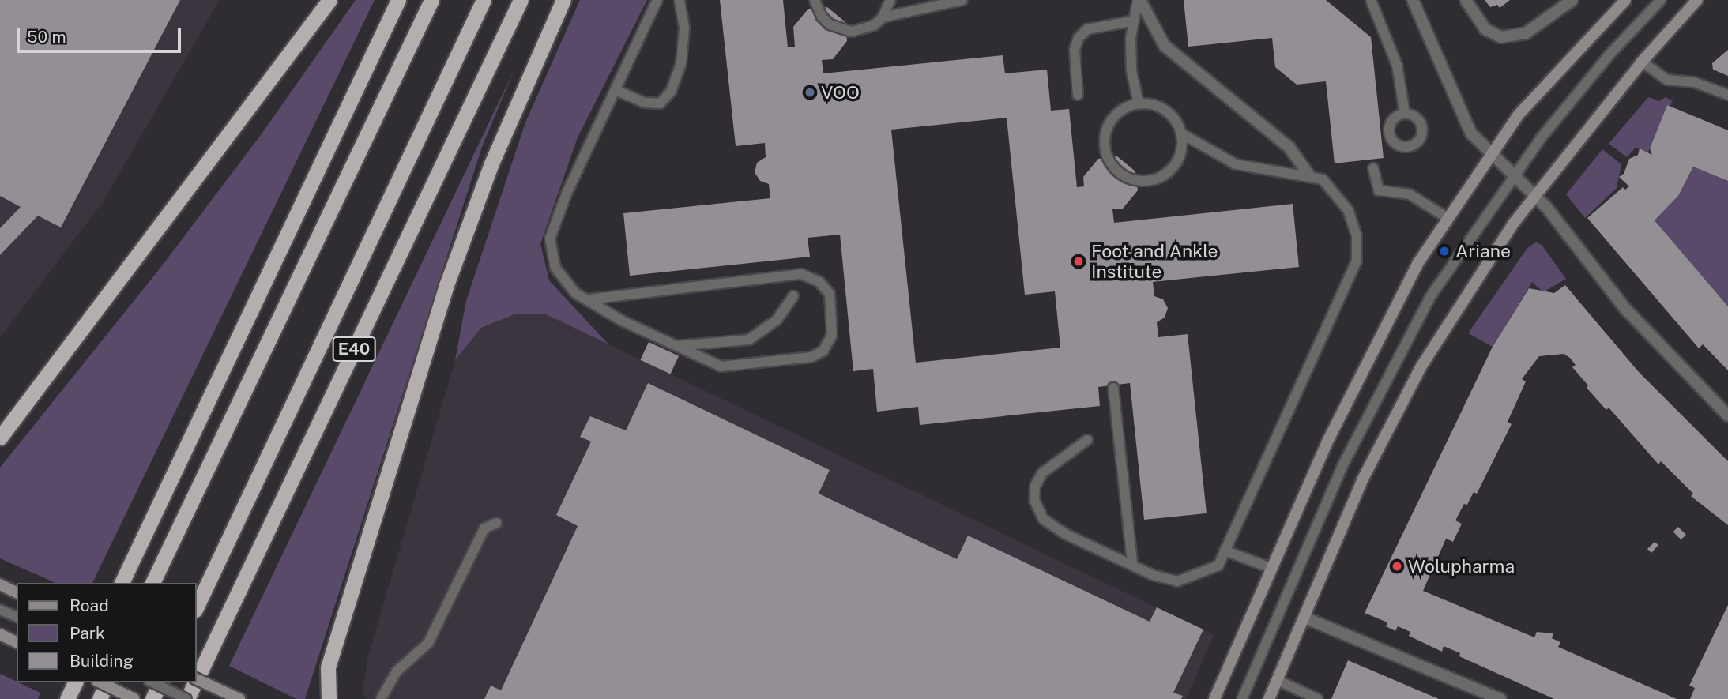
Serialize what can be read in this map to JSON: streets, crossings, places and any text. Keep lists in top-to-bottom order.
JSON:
{
  "streets": {
    "highway": ["E40"]
  },
  "places": [
    "VOO",
    "Ariane",
    "Foot and Ankle Institute",
    "Wolupharma"
  ],
  "legend": ["Road", "Park", "Building"],
  "scale_bar": "50 m"
}
